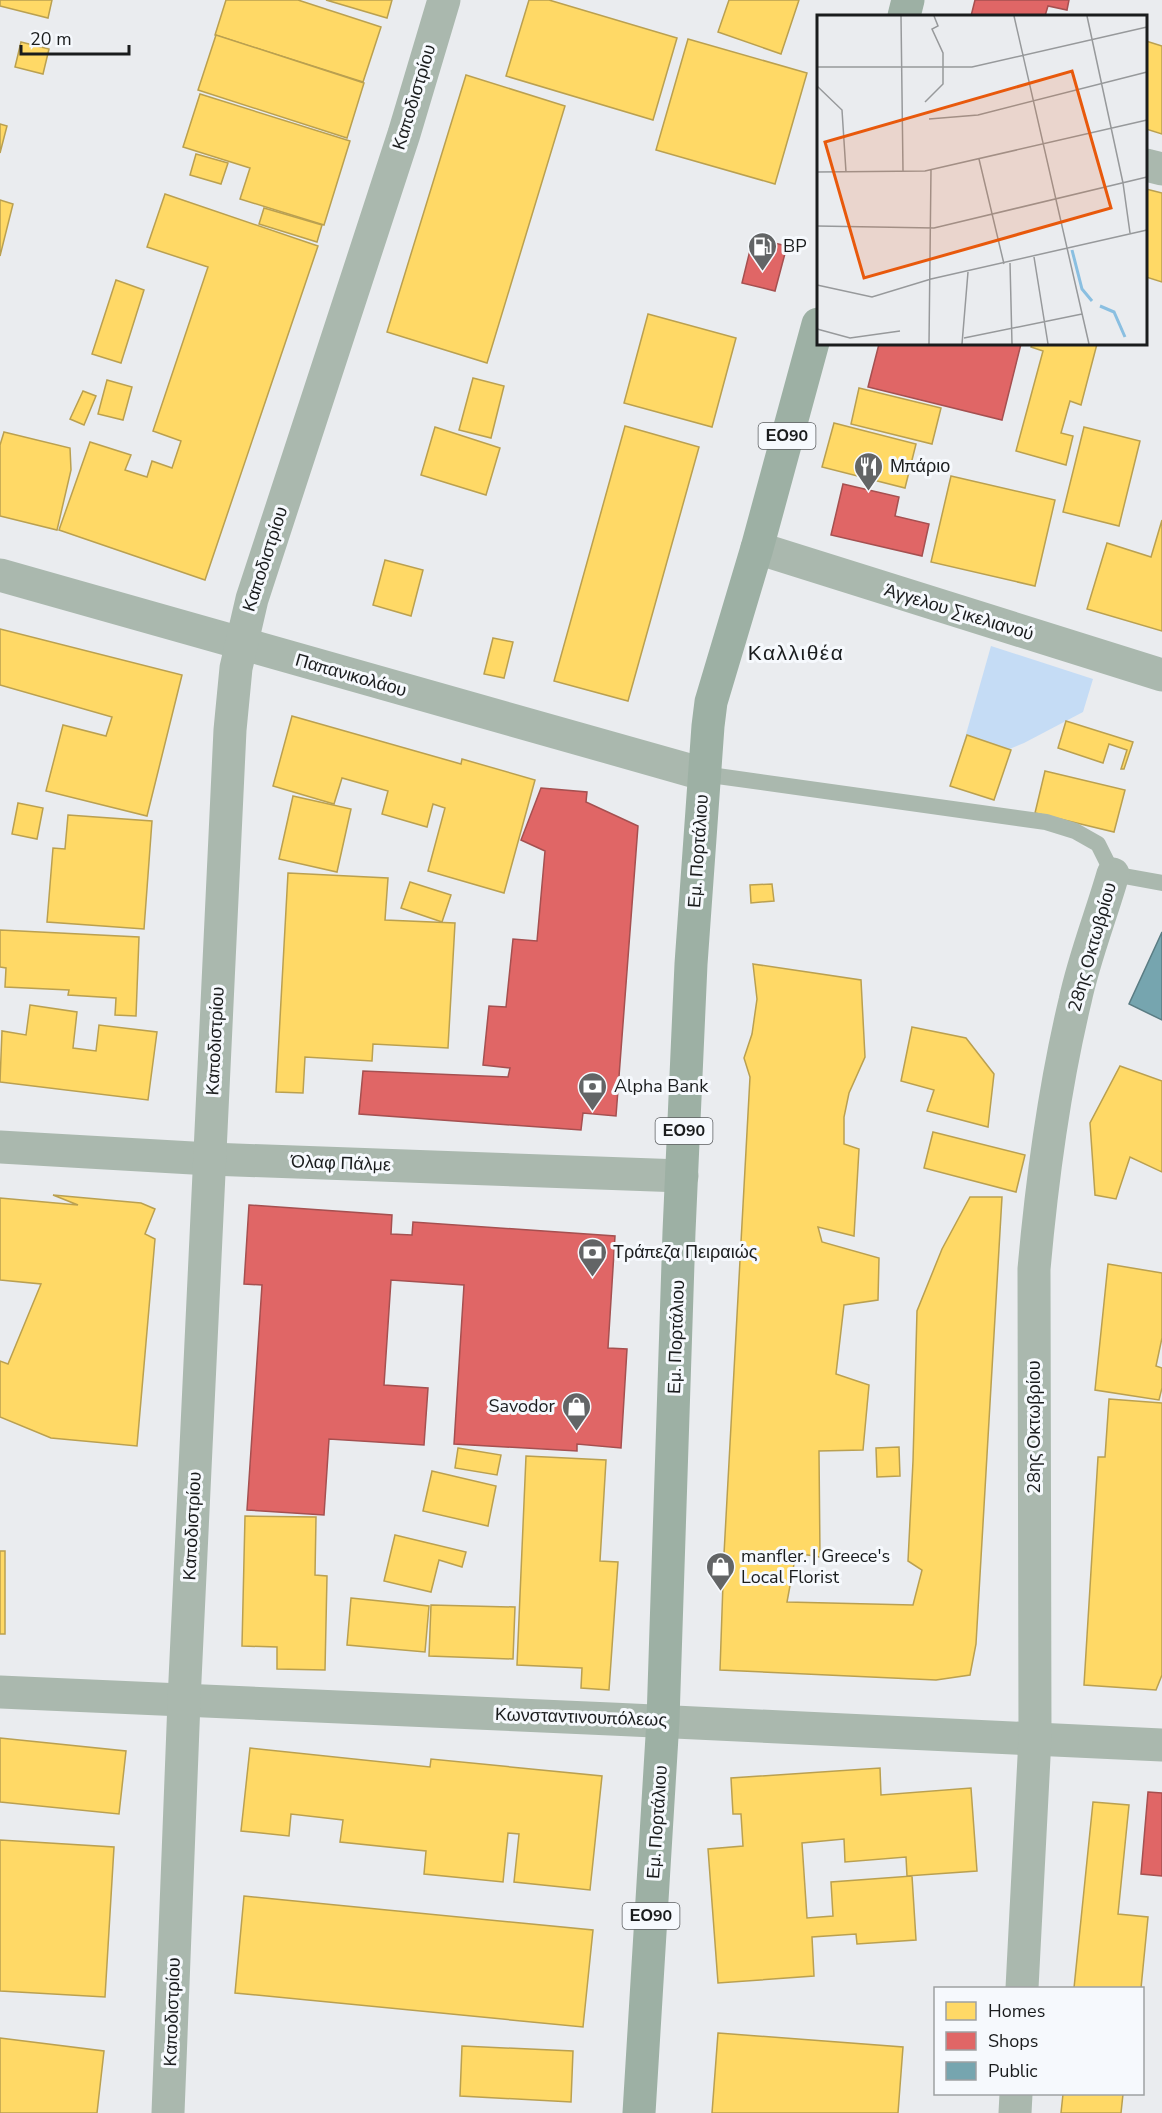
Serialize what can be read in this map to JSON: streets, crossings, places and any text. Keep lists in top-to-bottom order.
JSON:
{
  "streets": {
    "main road": ["ΕΟ90", "Εμ. Πορτάλιου"],
    "street": [
      "Καποδιστρίου",
      "Άγγελου Σικελιανού",
      "Παπανικολάου",
      "28ης Οκτωβρίου",
      "Όλαφ Πάλμε",
      "Κωνσταντινουπόλεως"
    ]
  },
  "crossings": [
    ["Καποδιστρίου", "Παπανικολάου"],
    ["Καποδιστρίου", "Όλαφ Πάλμε"],
    ["Καποδιστρίου", "Κωνσταντινουπόλεως"],
    ["Άγγελου Σικελιανού", "Εμ. Πορτάλιου"],
    ["Παπανικολάου", "Εμ. Πορτάλιου"],
    ["Εμ. Πορτάλιου", "Όλαφ Πάλμε"],
    ["Εμ. Πορτάλιου", "Κωνσταντινουπόλεως"],
    ["28ης Οκτωβρίου", "Κωνσταντινουπόλεως"]
  ],
  "districts": ["Καλλιθέα"],
  "places": {
    "fuel station": ["BP"],
    "restaurant": ["Μπάριο"],
    "bank": ["Alpha Bank", "Τράπεζα Πειραιώς"],
    "shop": ["Savodor", "manfler. | Greece's Local Florist"]
  },
  "legend": ["Homes", "Shops", "Public"],
  "scale_bar": "20 m"
}
